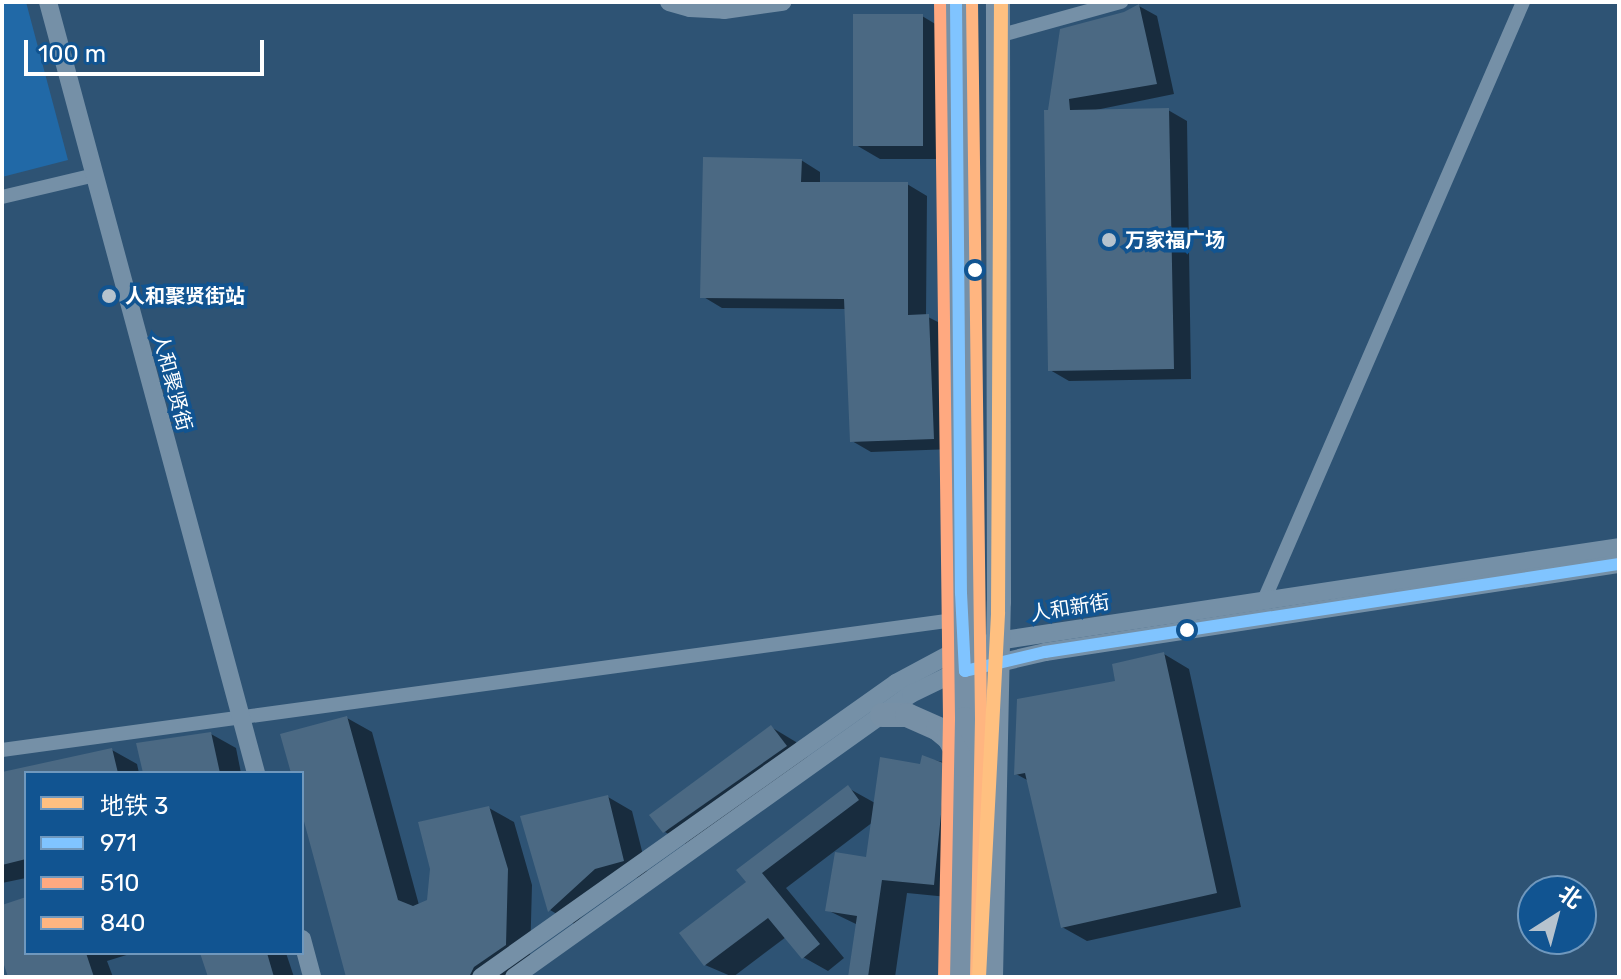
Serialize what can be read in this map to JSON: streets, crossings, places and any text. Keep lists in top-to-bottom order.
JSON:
{
  "streets": {
    "street": ["人和聚贤街", "人和新街"]
  },
  "places": ["万家福广场", "人和聚贤街站"],
  "lines": [
    "metro line 3",
    "transit line 971",
    "transit line 510",
    "transit line 840"
  ],
  "legend": [
    "地铁 3",
    "971",
    "510",
    "840"
  ],
  "scale_bar": "100 m",
  "north": "top right"
}
